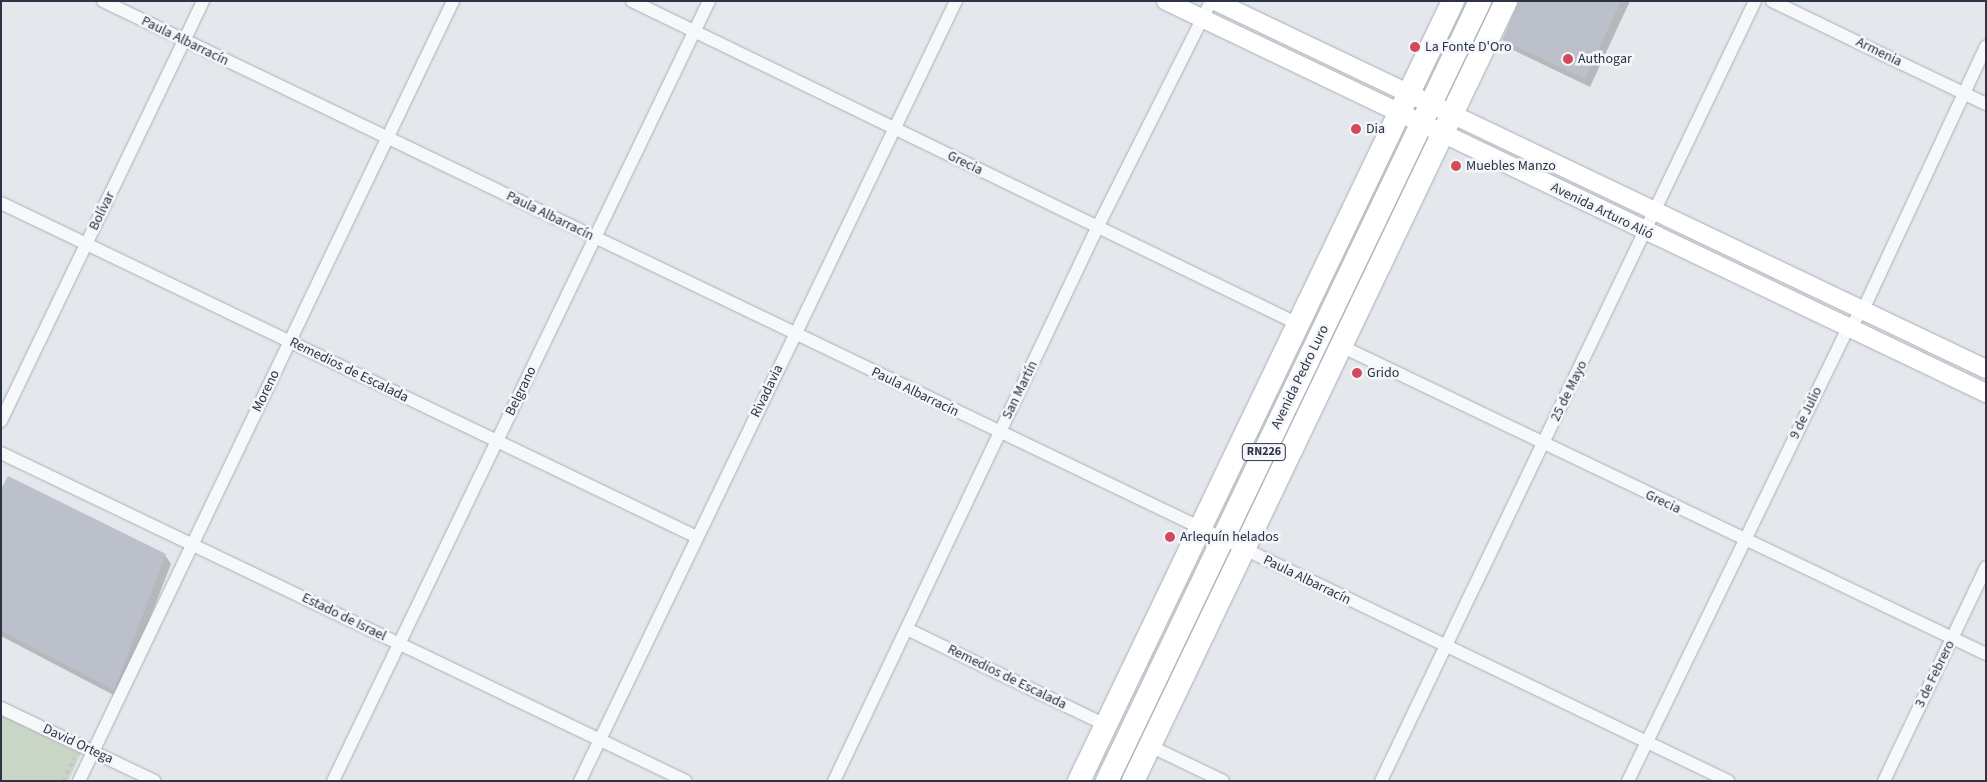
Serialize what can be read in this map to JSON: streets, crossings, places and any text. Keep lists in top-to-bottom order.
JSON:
{
  "streets": {
    "highway": ["Avenida Pedro Luro", "RN226"],
    "main road": ["Avenida Arturo Alió"],
    "street": [
      "Paula Albarracín",
      "Armenia",
      "Grecia",
      "Bolívar",
      "Remedios de Escalada",
      "San Martín",
      "Moreno",
      "Belgrano",
      "Rivadavia",
      "25 de Mayo",
      "9 de Julio",
      "Estado de Israel",
      "3 de Febrero",
      "David Ortega"
    ]
  },
  "crossings": [
    ["Paula Albarracín", "Bolívar"],
    ["Paula Albarracín", "Avenida Pedro Luro"],
    ["Paula Albarracín", "San Martín"],
    ["Paula Albarracín", "Moreno"],
    ["Paula Albarracín", "Belgrano"],
    ["Paula Albarracín", "Rivadavia"],
    ["Paula Albarracín", "25 de Mayo"],
    ["Paula Albarracín", "9 de Julio"],
    ["Armenia", "9 de Julio"],
    ["Grecia", "Avenida Pedro Luro"],
    ["Grecia", "San Martín"],
    ["Grecia", "Belgrano"],
    ["Grecia", "Rivadavia"],
    ["Grecia", "25 de Mayo"],
    ["Grecia", "9 de Julio"],
    ["Grecia", "3 de Febrero"],
    ["Bolívar", "Remedios de Escalada"],
    ["Avenida Arturo Alió", "Avenida Pedro Luro"],
    ["Avenida Arturo Alió", "San Martín"],
    ["Avenida Arturo Alió", "25 de Mayo"],
    ["Avenida Arturo Alió", "9 de Julio"],
    ["Remedios de Escalada", "Avenida Pedro Luro"],
    ["Remedios de Escalada", "San Martín"],
    ["Remedios de Escalada", "Moreno"],
    ["Remedios de Escalada", "Belgrano"],
    ["Remedios de Escalada", "Rivadavia"],
    ["Moreno", "Estado de Israel"],
    ["Moreno", "David Ortega"],
    ["Belgrano", "Estado de Israel"],
    ["Rivadavia", "Estado de Israel"]
  ],
  "places": [
    "La Fonte D'Oro",
    "Authogar",
    "Dia",
    "Muebles Manzo",
    "Grido",
    "Arlequín helados"
  ]
}
